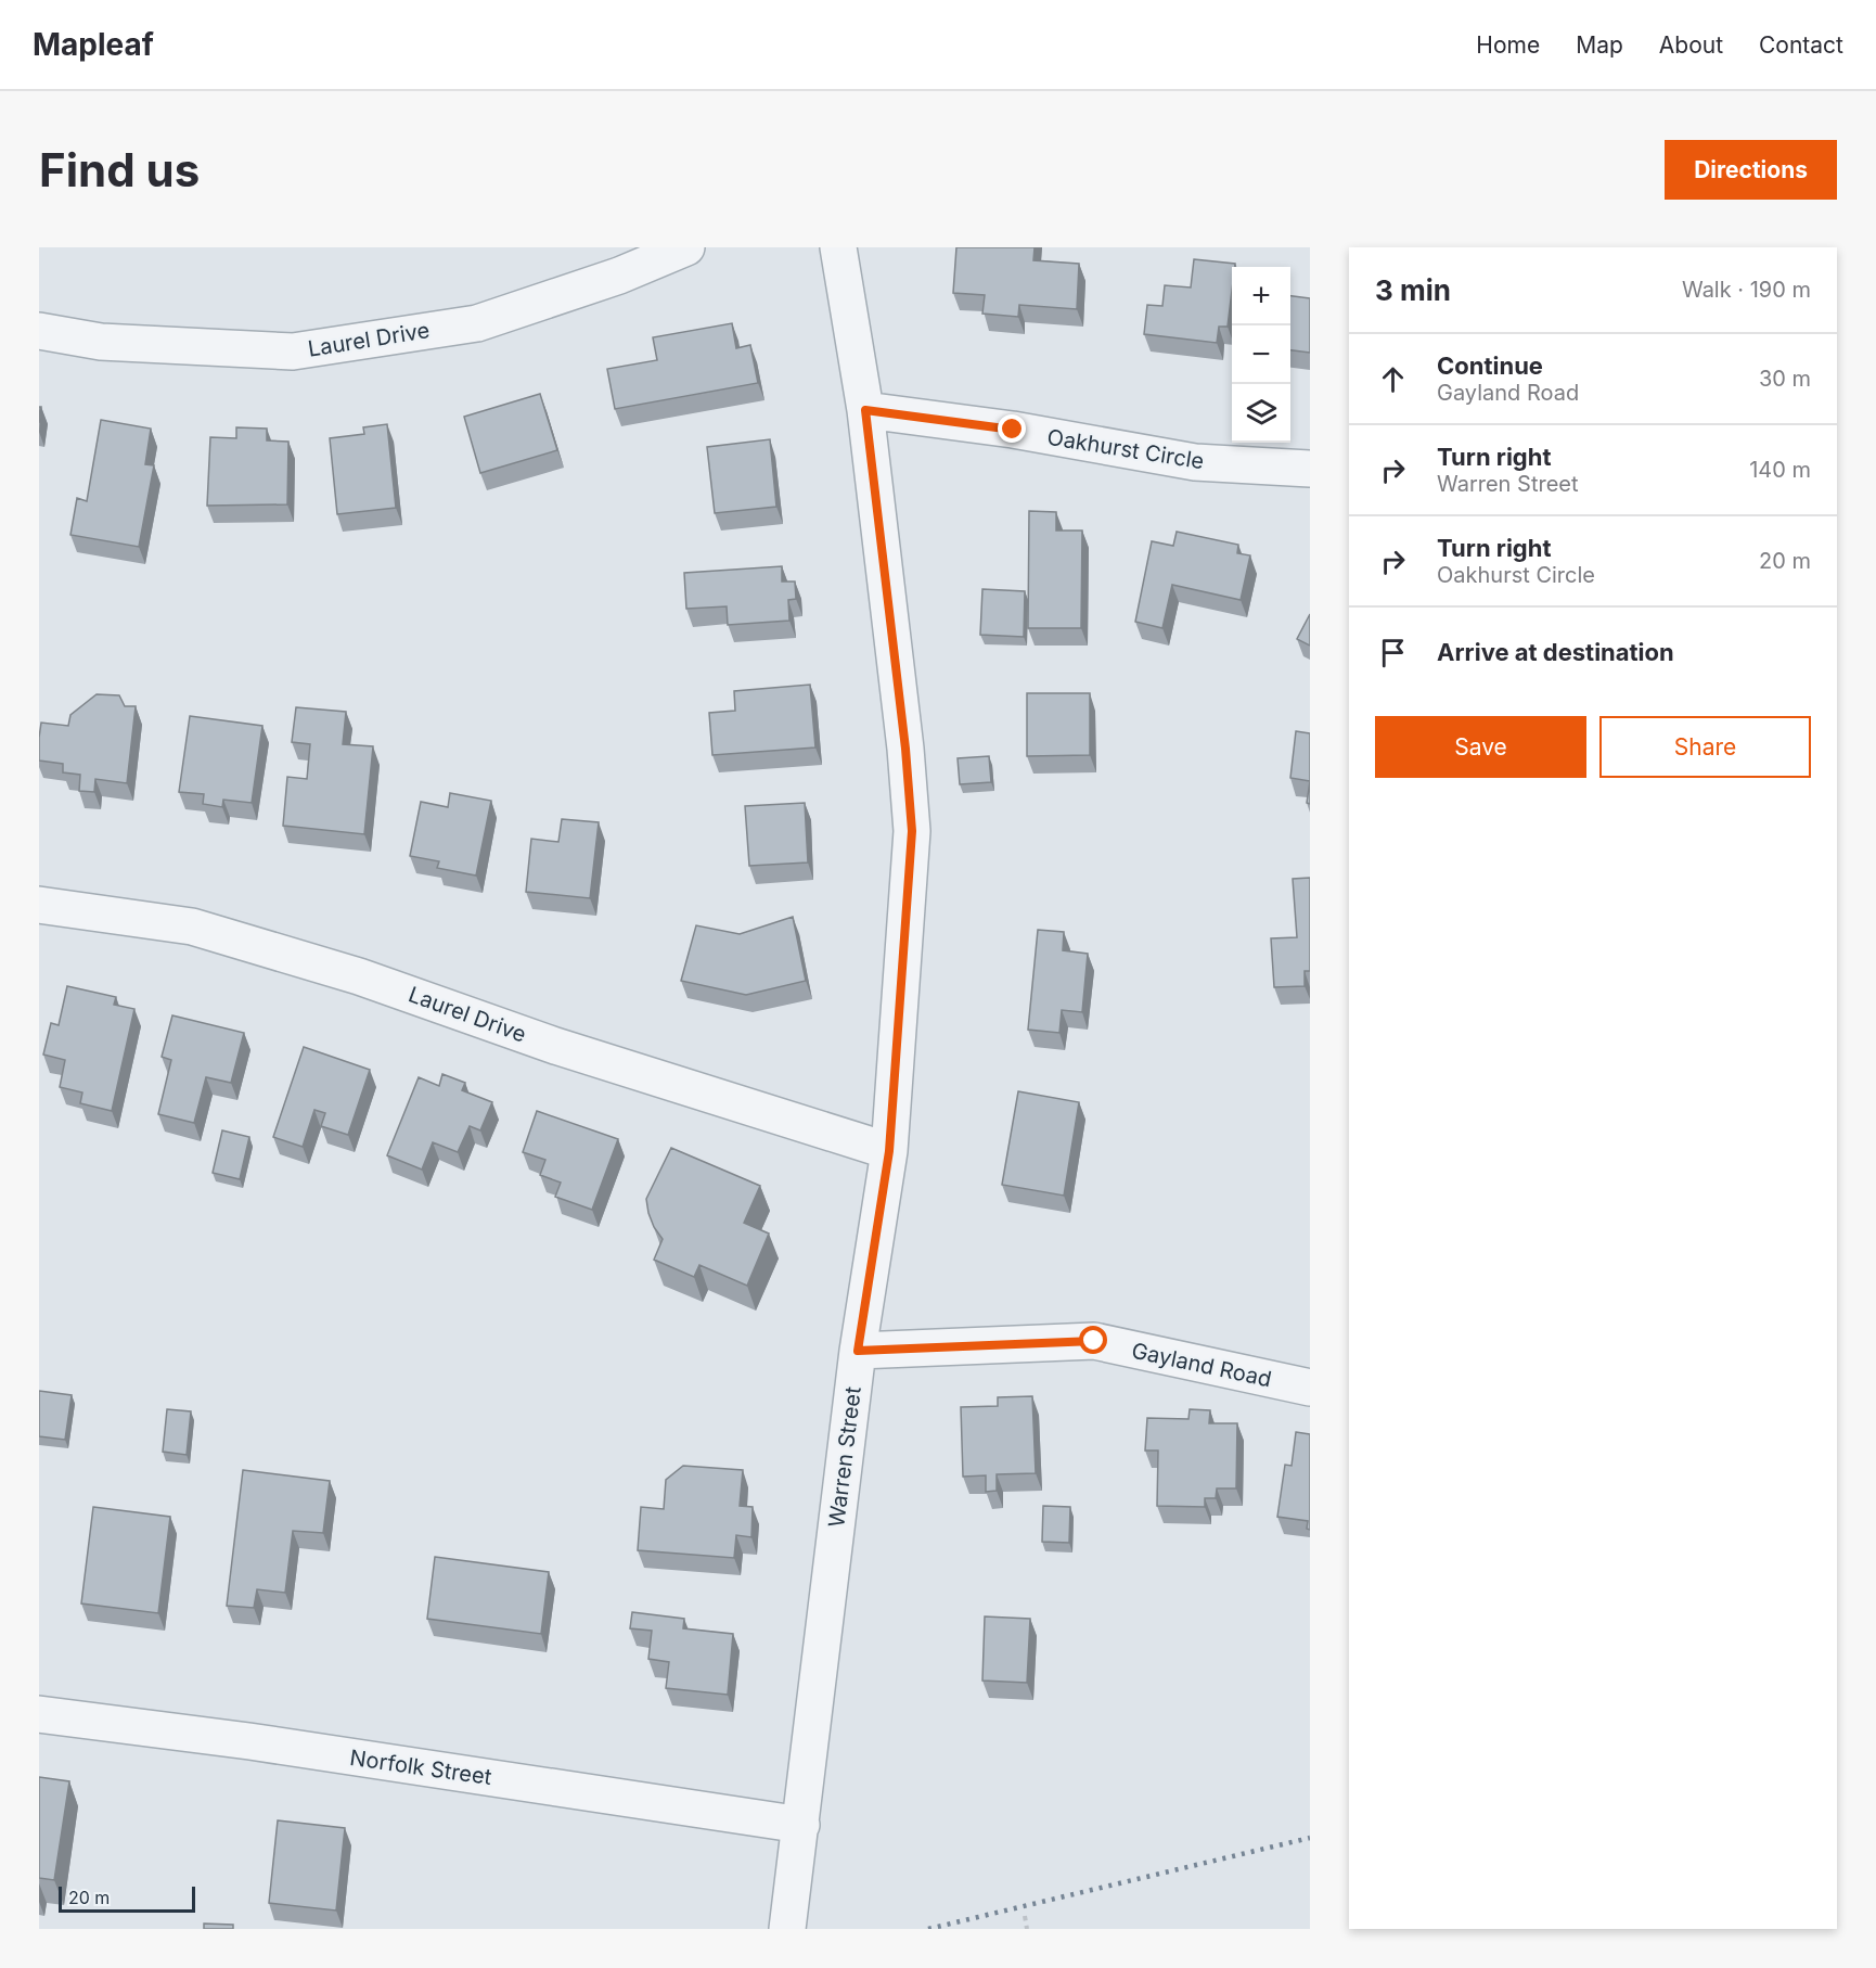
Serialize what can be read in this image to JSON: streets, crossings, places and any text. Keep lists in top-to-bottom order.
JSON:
{
  "streets": {
    "street": [
      "Laurel Drive",
      "Oakhurst Circle",
      "Gayland Road",
      "Warren Street",
      "Norfolk Street"
    ]
  },
  "crossings": [
    ["Laurel Drive", "Warren Street"],
    ["Oakhurst Circle", "Warren Street"],
    ["Gayland Road", "Warren Street"],
    ["Warren Street", "Norfolk Street"]
  ],
  "scale_bar": "20 m",
  "page": {
    "header": "Mapleaf",
    "nav": [
      "Home",
      "Map",
      "About",
      "Contact"
    ],
    "buttons": [
      "Directions",
      ["Save", "Share"]
    ],
    "title": "Find us",
    "heading": ["3 min", "Walk · 190 m"],
    "map_buttons": ["+", "−"],
    "list": [
      ["Continue", "Gayland Road", "30 m"],
      ["Turn right", "Warren Street", "140 m"],
      ["Turn right", "Oakhurst Circle", "20 m"],
      "Arrive at destination"
    ],
    "scale": "20 m"
  }
}
